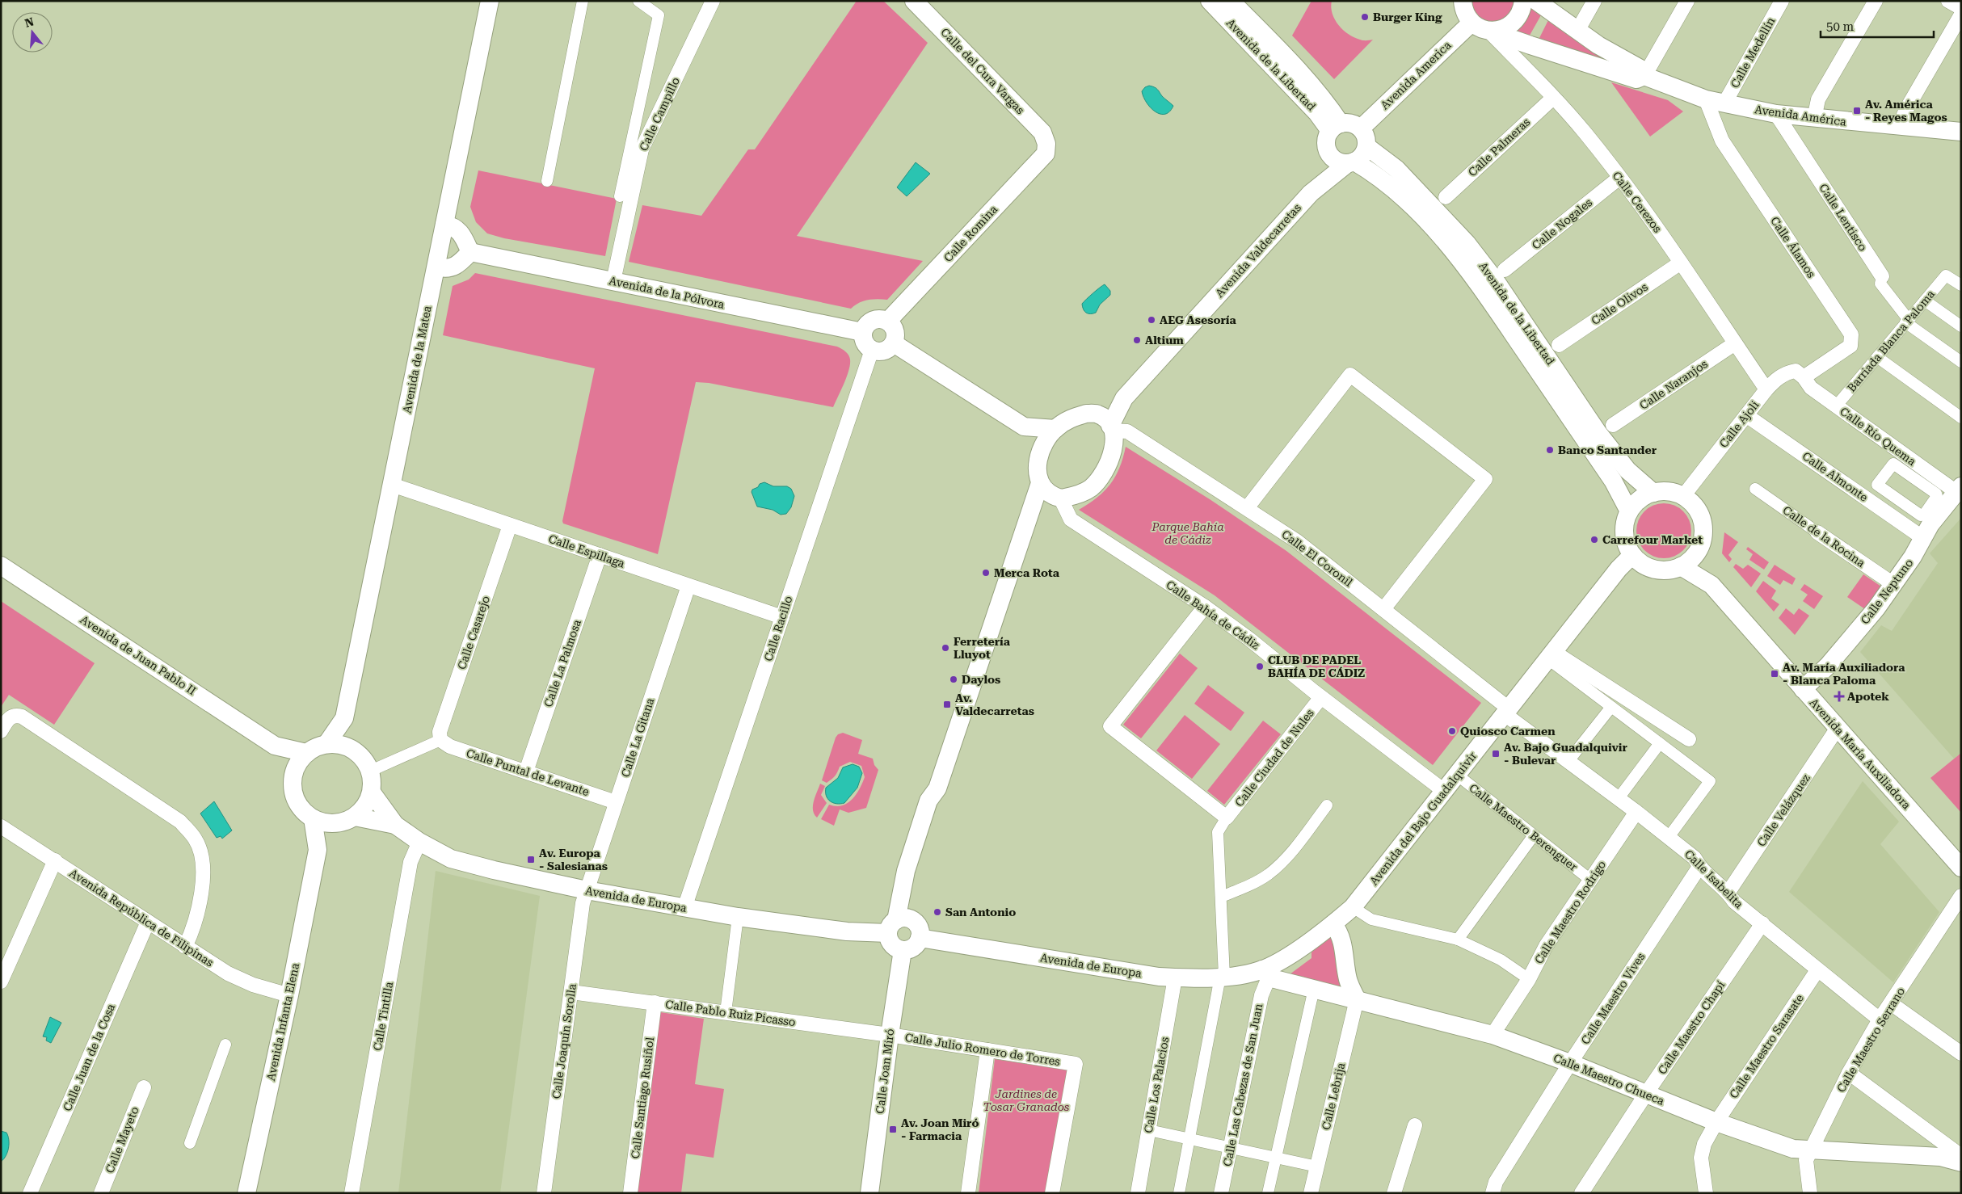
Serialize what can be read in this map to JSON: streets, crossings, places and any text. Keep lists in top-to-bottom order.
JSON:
{
  "streets": {
    "street": [
      "Calle Medellín",
      "Avenida de la Libertad",
      "Calle del Cura Vargas",
      "Avenida America",
      "Calle Campillo",
      "Avenida América",
      "Calle Palmeras",
      "Calle Cerezos",
      "Calle Lentisco",
      "Calle Nogales",
      "Calle Romina",
      "Calle Álamos",
      "Avenida Valdecarretas",
      "Avenida de la Pólvora",
      "Calle Olivos",
      "Barriada Blanca Paloma",
      "Avenida de la Matea",
      "Calle Naranjos",
      "Calle Ajoli",
      "Calle Río Quema",
      "Calle Almonte",
      "Calle de la Rocina",
      "Calle Espillaga",
      "Calle El Coronil",
      "Calle Neptuno",
      "Calle Bahía de Cádiz",
      "Calle Racillo",
      "Calle Casarejo",
      "Avenida de Juan Pablo II",
      "Calle La Palmosa",
      "Calle La Gitana",
      "Avenida María Auxiliadora",
      "Calle Ciudad de Nules",
      "Calle Puntal de Levante",
      "Calle Velázquez",
      "Avenida del Bajo Guadalquivir",
      "Calle Maestro Berenguer",
      "Calle Isabelita",
      "Avenida de Europa",
      "Calle Maestro Rodrigo",
      "Avenida República de Filipinas",
      "Calle Maestro Vives",
      "Calle Pablo Ruiz Picasso",
      "Calle Tintilla",
      "Avenida Infanta Elena",
      "Calle Maestro Chapí",
      "Calle Maestro Serrano",
      "Calle Joaquín Sorolla",
      "Calle Maestro Sarasate",
      "Calle Julio Romero de Torres",
      "Calle Juan de la Cosa",
      "Calle Joan Miró",
      "Calle Maestro Chueca",
      "Calle Los Palacios",
      "Calle Las Cabezas de San Juan",
      "Calle Lebrija",
      "Calle Santiago Rusiñol",
      "Calle Mayeto"
    ]
  },
  "crossings": [
    ["Calle Medellín", "Avenida América"],
    ["Avenida de la Libertad", "Avenida America"],
    ["Avenida de la Libertad", "Avenida Valdecarretas"],
    ["Avenida de la Libertad", "Calle Ajoli"],
    ["Avenida de la Libertad", "Avenida María Auxiliadora"],
    ["Avenida de la Libertad", "Avenida del Bajo Guadalquivir"],
    ["Calle del Cura Vargas", "Calle Romina"],
    ["Avenida America", "Avenida América"],
    ["Avenida America", "Avenida Valdecarretas"],
    ["Calle Campillo", "Avenida de la Pólvora"],
    ["Avenida América", "Calle Cerezos"],
    ["Avenida América", "Calle Lentisco"],
    ["Avenida América", "Calle Álamos"],
    ["Calle Palmeras", "Calle Cerezos"],
    ["Calle Cerezos", "Calle Nogales"],
    ["Calle Cerezos", "Calle Olivos"],
    ["Calle Cerezos", "Calle Naranjos"],
    ["Calle Cerezos", "Calle Ajoli"],
    ["Calle Lentisco", "Barriada Blanca Paloma"],
    ["Calle Romina", "Avenida de la Pólvora"],
    ["Calle Romina", "Calle Racillo"],
    ["Calle Álamos", "Calle Ajoli"],
    ["Calle Álamos", "Calle Río Quema"],
    ["Avenida Valdecarretas", "Calle El Coronil"],
    ["Avenida Valdecarretas", "Calle Bahía de Cádiz"],
    ["Avenida de la Pólvora", "Calle Racillo"],
    ["Barriada Blanca Paloma", "Calle Río Quema"],
    ["Avenida de la Matea", "Calle Espillaga"],
    ["Avenida de la Matea", "Avenida de Juan Pablo II"],
    ["Avenida de la Matea", "Avenida de Europa"],
    ["Avenida de la Matea", "Avenida Infanta Elena"],
    ["Calle Ajoli", "Calle Río Quema"],
    ["Calle Ajoli", "Calle Almonte"],
    ["Calle Ajoli", "Avenida María Auxiliadora"],
    ["Calle Ajoli", "Avenida del Bajo Guadalquivir"],
    ["Calle Río Quema", "Calle Neptuno"],
    ["Calle Almonte", "Calle Neptuno"],
    ["Calle de la Rocina", "Calle Neptuno"],
    ["Calle Espillaga", "Calle Racillo"],
    ["Calle Espillaga", "Calle Casarejo"],
    ["Calle Espillaga", "Calle La Palmosa"],
    ["Calle Espillaga", "Calle La Gitana"],
    ["Calle El Coronil", "Calle Bahía de Cádiz"],
    ["Calle El Coronil", "Avenida del Bajo Guadalquivir"],
    ["Calle El Coronil", "Calle Isabelita"],
    ["Calle Neptuno", "Avenida María Auxiliadora"],
    ["Calle Bahía de Cádiz", "Calle Ciudad de Nules"],
    ["Calle Bahía de Cádiz", "Avenida del Bajo Guadalquivir"],
    ["Calle Racillo", "Avenida de Europa"],
    ["Calle Casarejo", "Calle Puntal de Levante"],
    ["Avenida de Juan Pablo II", "Avenida de Europa"],
    ["Avenida de Juan Pablo II", "Avenida Infanta Elena"],
    ["Calle La Palmosa", "Calle Puntal de Levante"],
    ["Calle La Gitana", "Calle Puntal de Levante"],
    ["Calle La Gitana", "Avenida de Europa"],
    ["Calle La Gitana", "Calle Joaquín Sorolla"],
    ["Avenida María Auxiliadora", "Calle Velázquez"],
    ["Avenida María Auxiliadora", "Avenida del Bajo Guadalquivir"],
    ["Calle Velázquez", "Calle Isabelita"],
    ["Avenida del Bajo Guadalquivir", "Calle Maestro Berenguer"],
    ["Avenida del Bajo Guadalquivir", "Calle Isabelita"],
    ["Avenida del Bajo Guadalquivir", "Avenida de Europa"],
    ["Avenida del Bajo Guadalquivir", "Calle Maestro Chueca"],
    ["Avenida del Bajo Guadalquivir", "Calle Las Cabezas de San Juan"],
    ["Calle Maestro Berenguer", "Calle Maestro Rodrigo"],
    ["Calle Isabelita", "Calle Maestro Rodrigo"],
    ["Calle Isabelita", "Calle Maestro Vives"],
    ["Calle Isabelita", "Calle Maestro Chapí"],
    ["Calle Isabelita", "Calle Maestro Serrano"],
    ["Calle Isabelita", "Calle Maestro Sarasate"],
    ["Avenida de Europa", "Calle Tintilla"],
    ["Avenida de Europa", "Avenida Infanta Elena"],
    ["Avenida de Europa", "Calle Joaquín Sorolla"],
    ["Avenida de Europa", "Calle Joan Miró"],
    ["Avenida de Europa", "Calle Maestro Chueca"],
    ["Avenida de Europa", "Calle Los Palacios"],
    ["Avenida de Europa", "Calle Las Cabezas de San Juan"],
    ["Calle Maestro Rodrigo", "Calle Maestro Chueca"],
    ["Avenida República de Filipinas", "Avenida Infanta Elena"],
    ["Avenida República de Filipinas", "Calle Juan de la Cosa"],
    ["Calle Maestro Vives", "Calle Maestro Chueca"],
    ["Calle Pablo Ruiz Picasso", "Calle Joaquín Sorolla"],
    ["Calle Pablo Ruiz Picasso", "Calle Julio Romero de Torres"],
    ["Calle Pablo Ruiz Picasso", "Calle Joan Miró"],
    ["Calle Pablo Ruiz Picasso", "Calle Santiago Rusiñol"],
    ["Calle Maestro Chapí", "Calle Maestro Chueca"],
    ["Calle Maestro Serrano", "Calle Maestro Chueca"],
    ["Calle Maestro Sarasate", "Calle Maestro Chueca"],
    ["Calle Julio Romero de Torres", "Calle Joan Miró"],
    ["Calle Maestro Chueca", "Calle Las Cabezas de San Juan"],
    ["Calle Maestro Chueca", "Calle Lebrija"]
  ],
  "parks": ["Parque Bahía de Cádiz", "Jardines de Tosar Granados"],
  "places": {
    "other": [
      "Burger King",
      "AEG Asesoría",
      "Altium",
      "Banco Santander",
      "Carrefour Market",
      "Merca Rota",
      "Ferretería Lluyot",
      "CLUB DE PADEL BAHÍA DE CÁDIZ",
      "Daylos",
      "Quiosco Carmen",
      "San Antonio"
    ],
    "transit": [
      "Av. América - Reyes Magos",
      "Av. María Auxiliadora - Blanca Paloma",
      "Av. Valdecarretas",
      "Av. Bajo Guadalquivir - Bulevar",
      "Av. Europa - Salesianas",
      "Av. Joan Miró - Farmacia"
    ],
    "health": ["Apotek"]
  },
  "scale_bar": "50 m",
  "north": "top"
}
